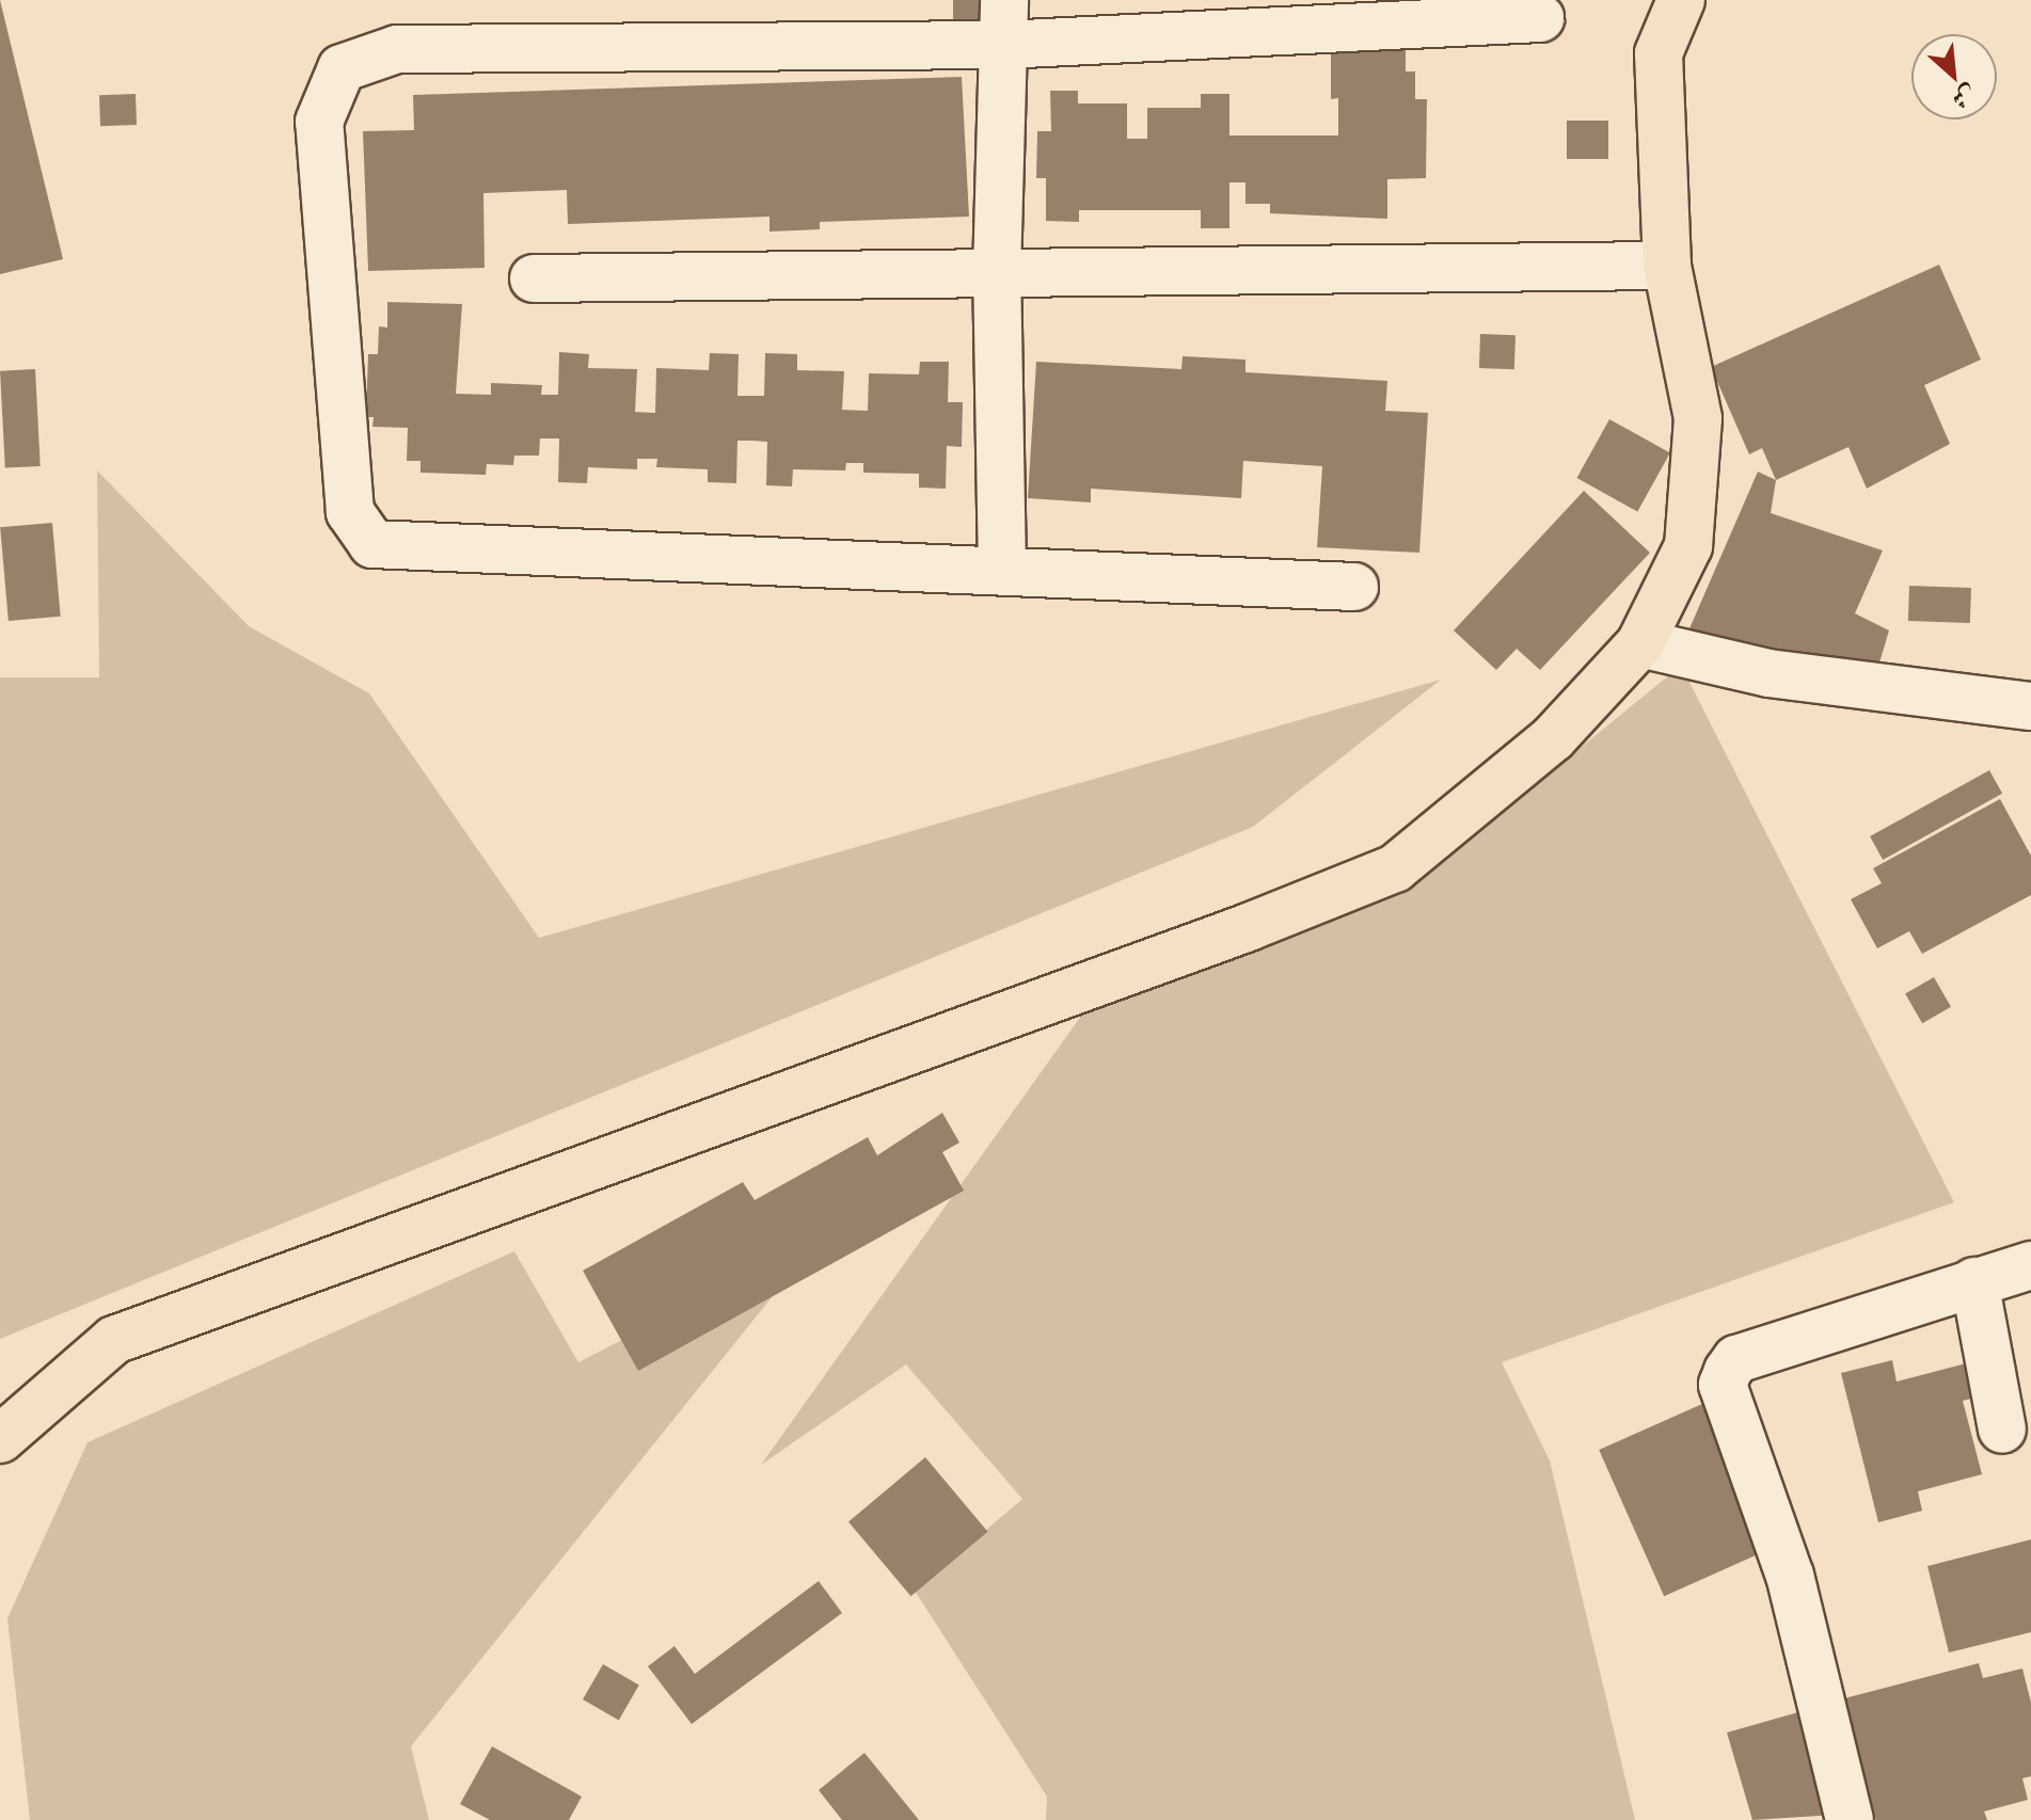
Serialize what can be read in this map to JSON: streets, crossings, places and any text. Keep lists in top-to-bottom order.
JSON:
{
  "north": "bottom right"
}
